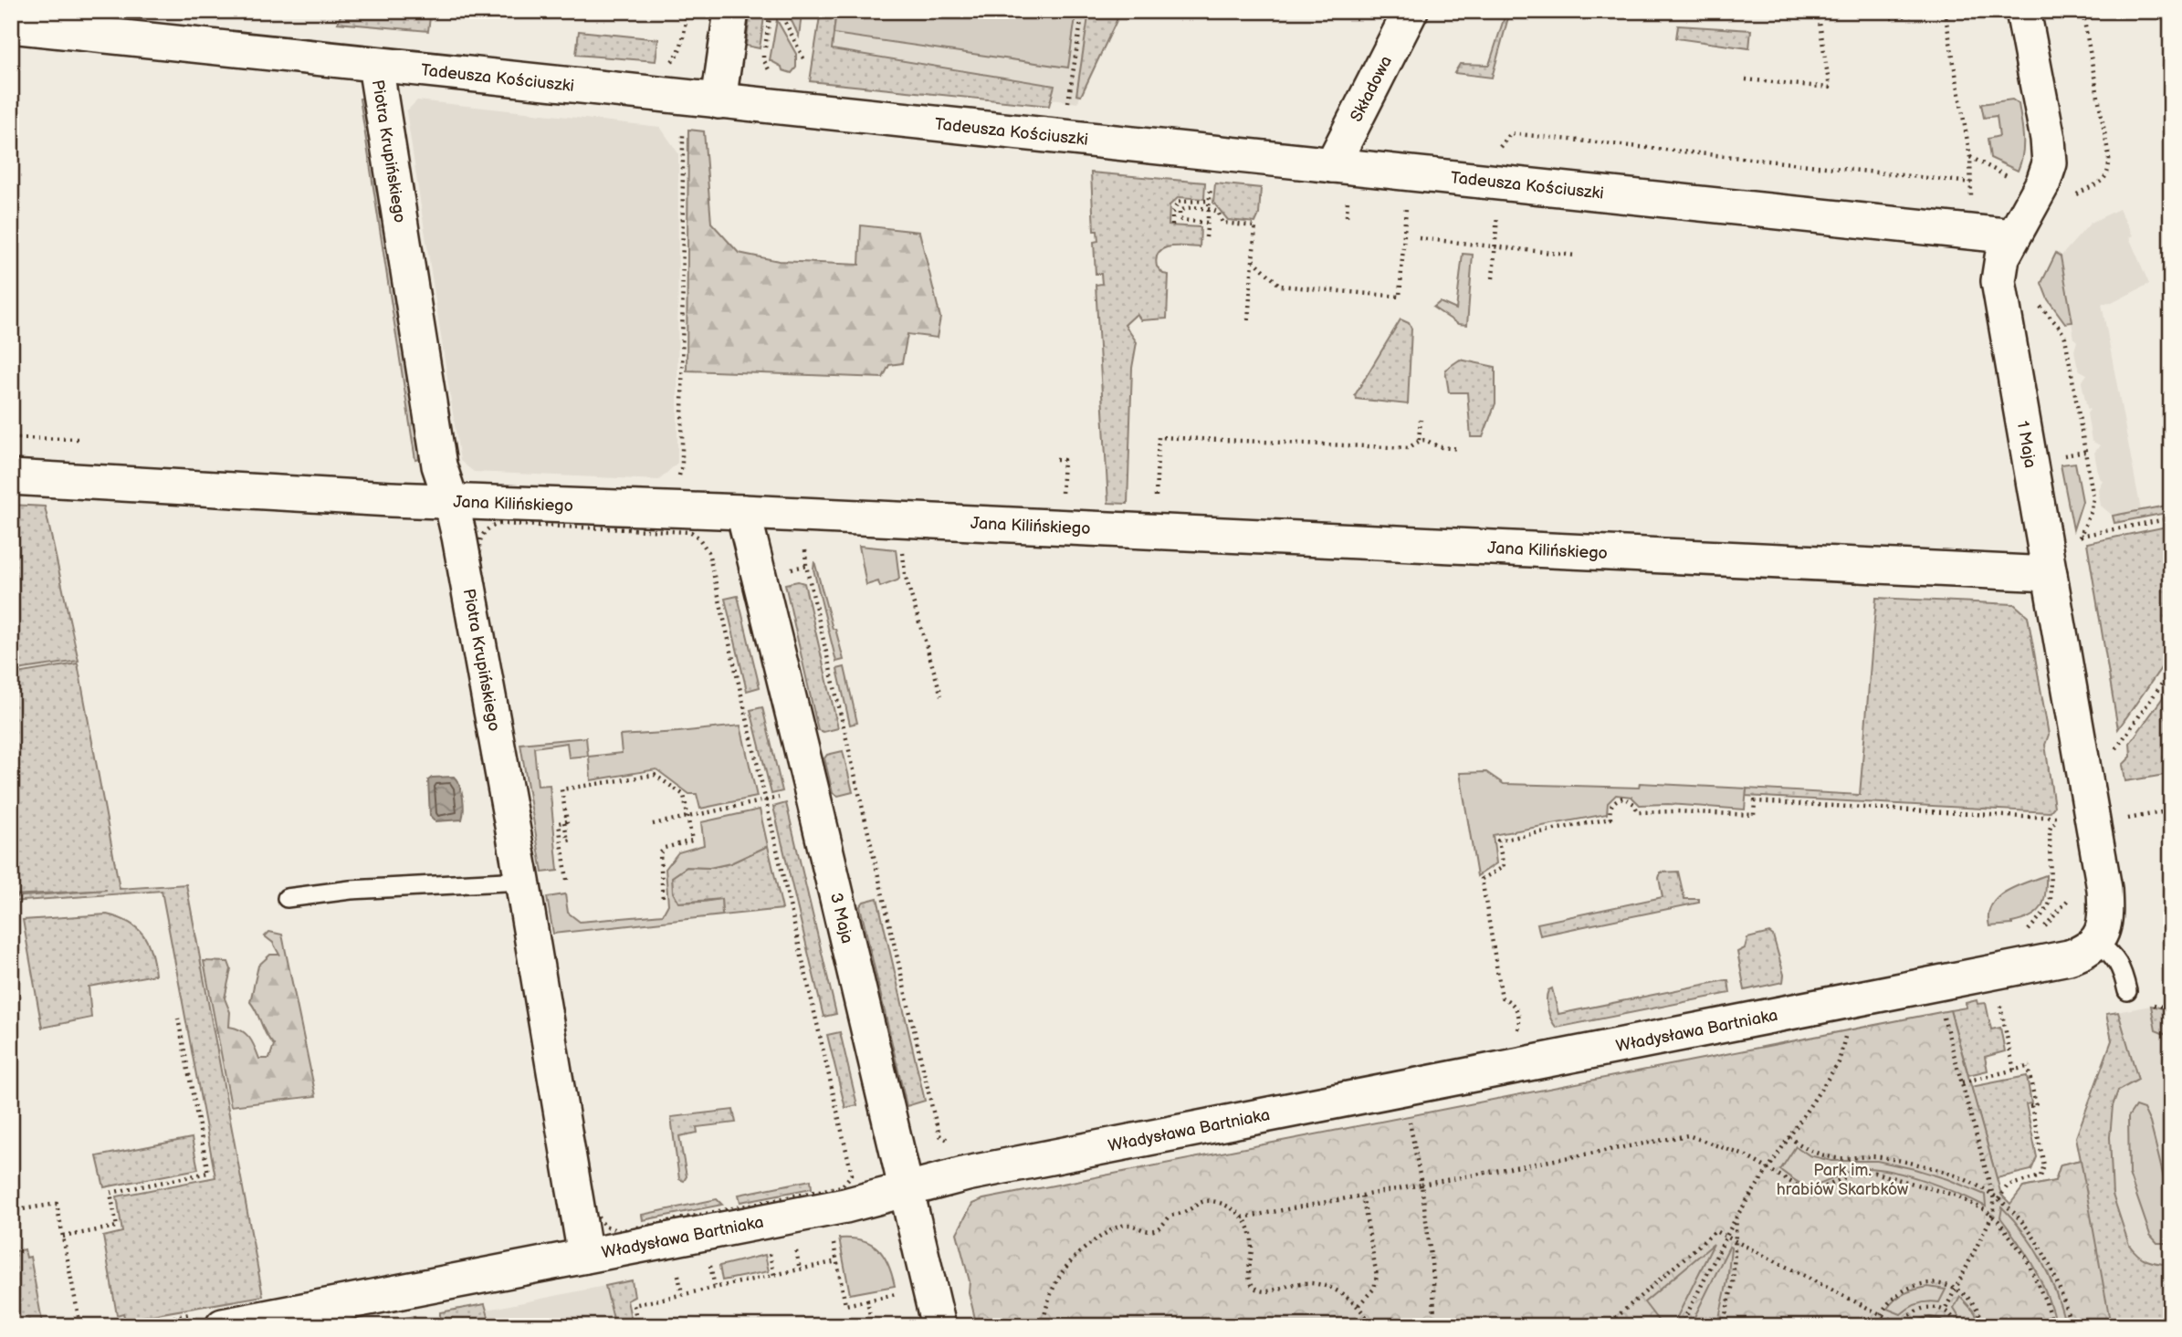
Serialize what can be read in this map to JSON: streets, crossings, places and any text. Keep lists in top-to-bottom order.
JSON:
{
  "streets": {
    "street": [
      "Tadeusza Kościuszki",
      "Składowa",
      "Piotra Krupińskiego",
      "1 Maja",
      "Jana Kilińskiego",
      "3 Maja",
      "Władysława Bartniaka"
    ]
  },
  "crossings": [
    ["Tadeusza Kościuszki", "Składowa"],
    ["Tadeusza Kościuszki", "Piotra Krupińskiego"],
    ["Tadeusza Kościuszki", "1 Maja"],
    ["Piotra Krupińskiego", "Jana Kilińskiego"],
    ["Piotra Krupińskiego", "Władysława Bartniaka"],
    ["1 Maja", "Jana Kilińskiego"],
    ["Jana Kilińskiego", "3 Maja"],
    ["3 Maja", "Władysława Bartniaka"]
  ],
  "parks": ["Park im. hrabiów Skarbków"]
}
